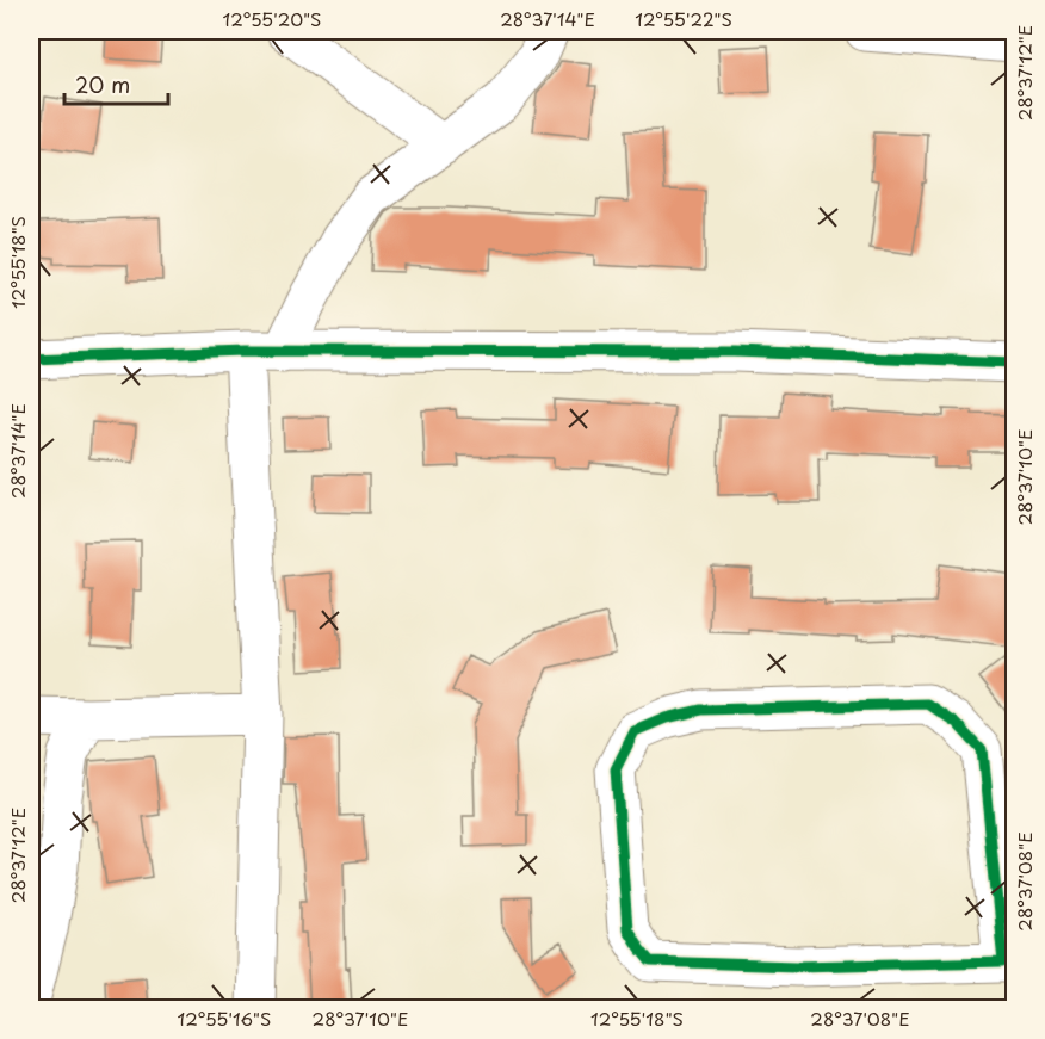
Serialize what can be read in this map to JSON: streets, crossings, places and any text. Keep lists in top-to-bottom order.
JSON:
{
  "scale_bar": "20 m",
  "coordinates": [
    "12°55'20\"S",
    "28°37'14\"E",
    "12°55'22\"S",
    "28°37'12\"E",
    "12°55'18\"S",
    "28°37'10\"E",
    "28°37'08\"E",
    "12°55'16\"S"
  ]
}
